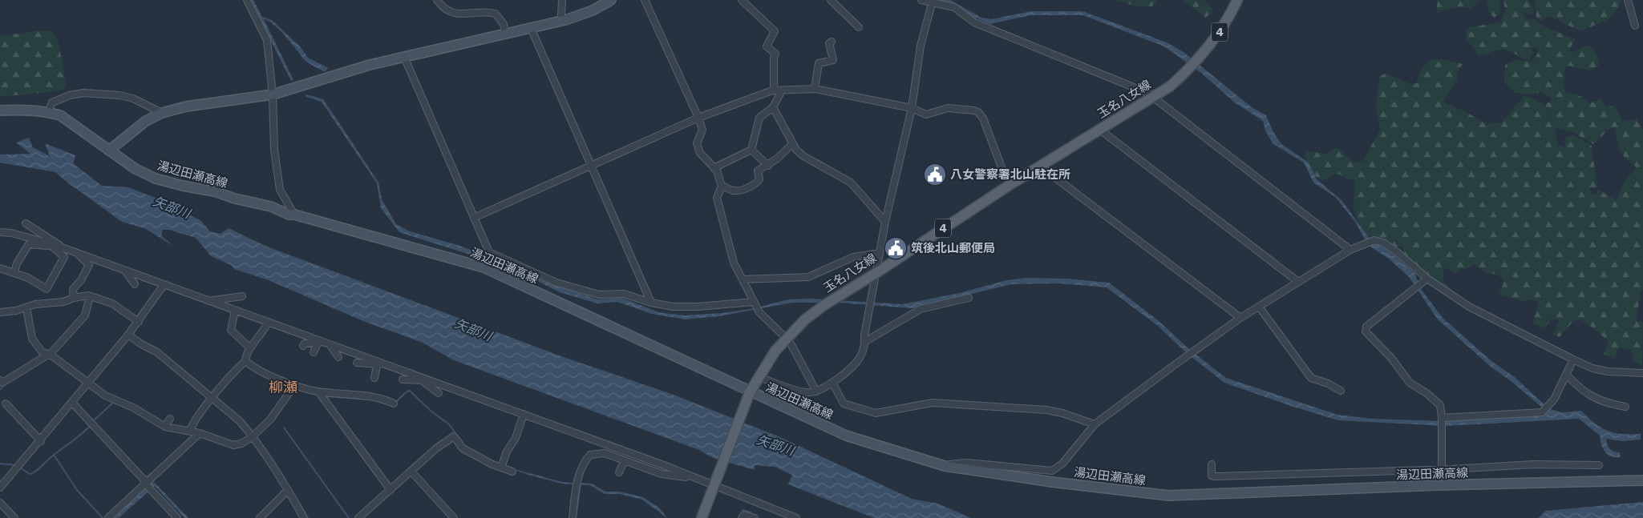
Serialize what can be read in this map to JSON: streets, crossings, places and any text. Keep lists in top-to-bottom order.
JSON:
{
  "streets": {
    "main road": ["4", "玉名八女線", "湯辺田瀬高線"]
  },
  "crossings": [
    ["玉名八女線", "湯辺田瀬高線"]
  ],
  "districts": ["柳瀬"],
  "water": ["矢部川"],
  "places": {
    "public building": ["八女警察署北山駐在所", "筑後北山郵便局"]
  }
}
